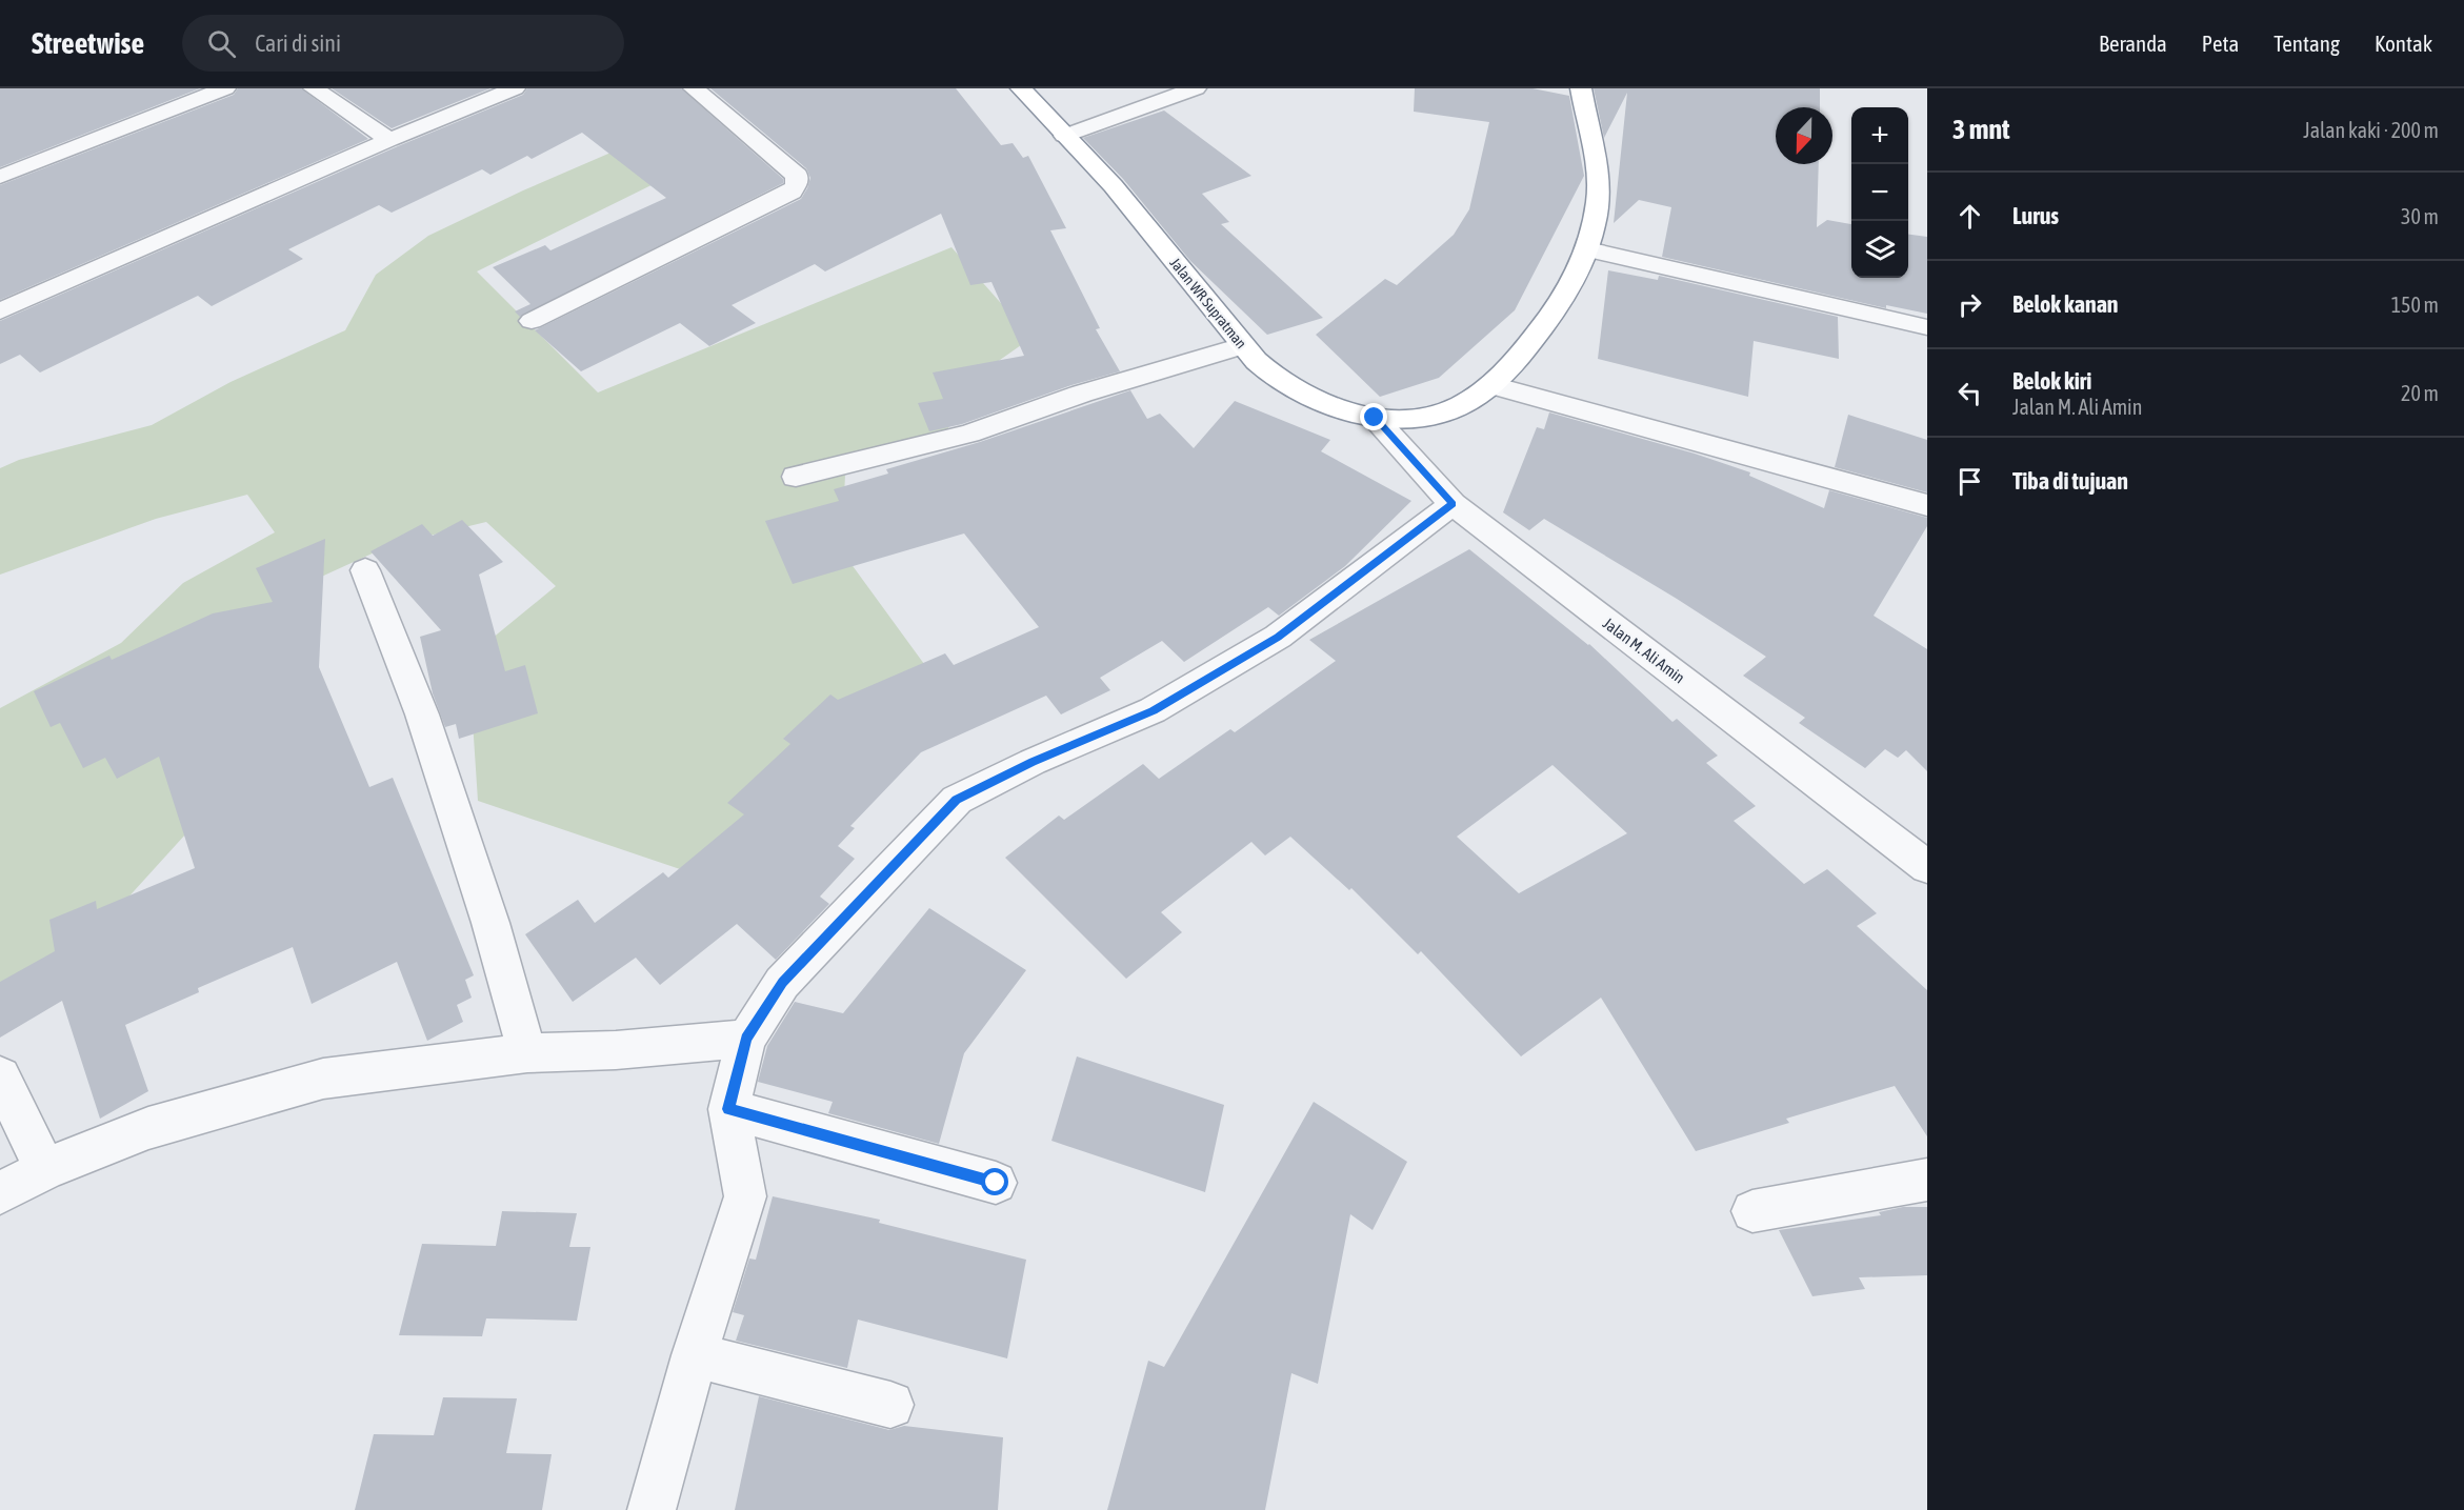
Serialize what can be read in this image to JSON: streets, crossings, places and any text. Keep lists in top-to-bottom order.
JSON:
{
  "streets": {
    "highway": ["Jalan WR Supratman"],
    "street": ["Jalan M. Ali Amin"]
  },
  "crossings": [
    ["Jalan WR Supratman", "Jalan M. Ali Amin"]
  ],
  "north": "bottom",
  "page": {
    "header": "Streetwise",
    "search": "Cari di sini",
    "nav": [
      "Beranda",
      "Peta",
      "Tentang",
      "Kontak"
    ],
    "heading": ["3 mnt", "Jalan kaki · 200 m"],
    "map_buttons": ["+", "−"],
    "list": [
      ["Lurus", "30 m"],
      ["Belok kanan", "150 m"],
      ["Belok kiri", "Jalan M. Ali Amin", "20 m"],
      "Tiba di tujuan"
    ]
  }
}
